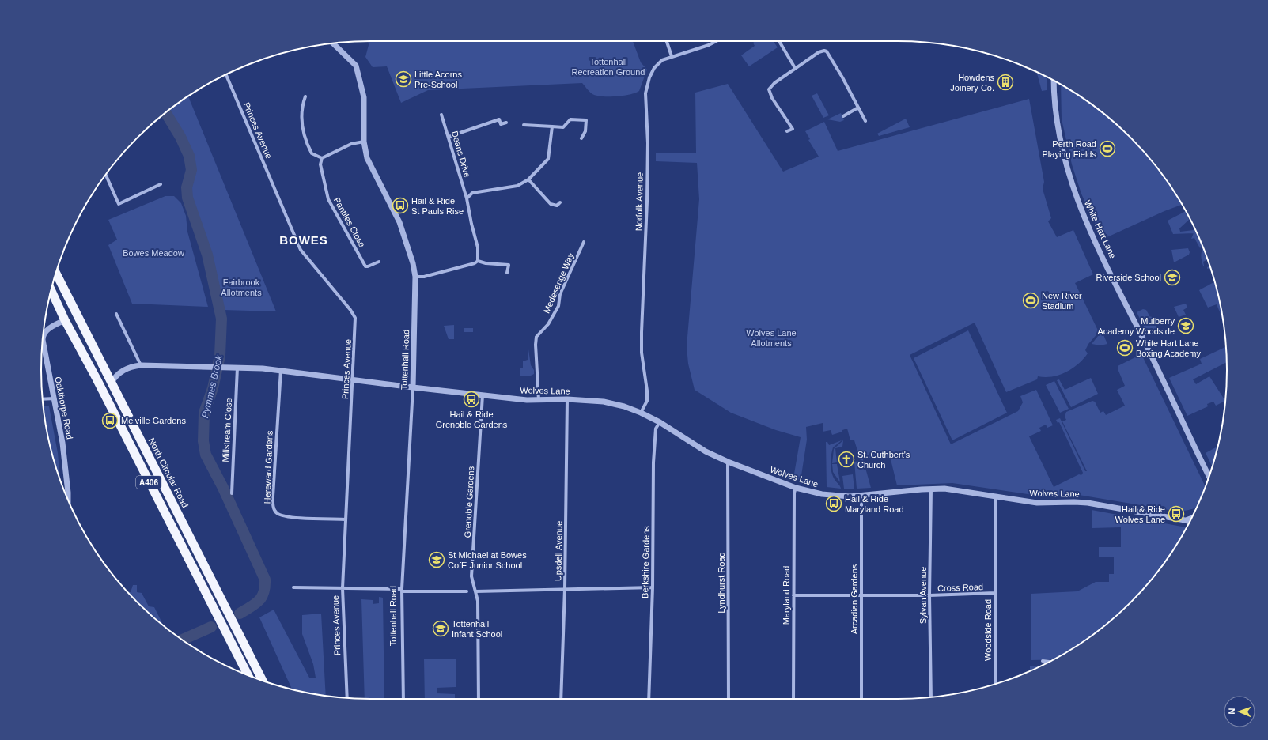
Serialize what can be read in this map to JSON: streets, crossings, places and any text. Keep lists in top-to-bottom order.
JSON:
{
  "streets": {
    "highway": ["North Circular Road", "A406"],
    "street": [
      "Princes Avenue",
      "Deans Drive",
      "Norfolk Avenue",
      "Pantiles Close",
      "White Hart Lane",
      "Medesenge Way",
      "Tottenhall Road",
      "Wolves Lane",
      "Oakthorpe Road",
      "Millstream Close",
      "Hereward Gardens",
      "Grenoble Gardens",
      "Upsdell Avenue",
      "Berkshire Gardens",
      "Lyndhurst Road",
      "Cross Road",
      "Maryland Road",
      "Sylvan Avenue",
      "Arcadian Gardens",
      "Woodside Road"
    ]
  },
  "crossings": [
    ["Princes Avenue", "Hereward Gardens"],
    ["Norfolk Avenue", "Wolves Lane"],
    ["Medesenge Way", "Wolves Lane"],
    ["Tottenhall Road", "Wolves Lane"],
    ["Wolves Lane", "Grenoble Gardens"],
    ["Wolves Lane", "Upsdell Avenue"],
    ["Wolves Lane", "Berkshire Gardens"],
    ["Wolves Lane", "Lyndhurst Road"],
    ["Wolves Lane", "Maryland Road"],
    ["Wolves Lane", "Sylvan Avenue"],
    ["Wolves Lane", "Arcadian Gardens"],
    ["Wolves Lane", "Woodside Road"],
    ["Oakthorpe Road", "A406"],
    ["Cross Road", "Maryland Road"],
    ["Cross Road", "Sylvan Avenue"],
    ["Cross Road", "Arcadian Gardens"],
    ["Cross Road", "Woodside Road"]
  ],
  "districts": ["BOWES"],
  "water": ["Pymmes Brook"],
  "parks": [
    "Tottenhall Recreation Ground",
    "Bowes Meadow",
    "Fairbrook Allotments",
    "Wolves Lane Allotments"
  ],
  "places": {
    "school or university": [
      "Little Acorns Pre-School",
      "Riverside School",
      "Mulberry Academy Woodside",
      "St Michael at Bowes CofE Junior School",
      "Tottenhall Infant School"
    ],
    "building": ["Howdens Joinery Co."],
    "sports": ["Perth Road Playing Fields", "New River Stadium", "White Hart Lane Boxing Academy"],
    "bus stop": [
      "Hail & Ride St Pauls Rise",
      "Hail & Ride Grenoble Gardens",
      "Melville Gardens",
      "Hail & Ride Maryland Road",
      "Hail & Ride Wolves Lane"
    ],
    "church": ["St. Cuthbert's Church"]
  },
  "north": "left"
}
